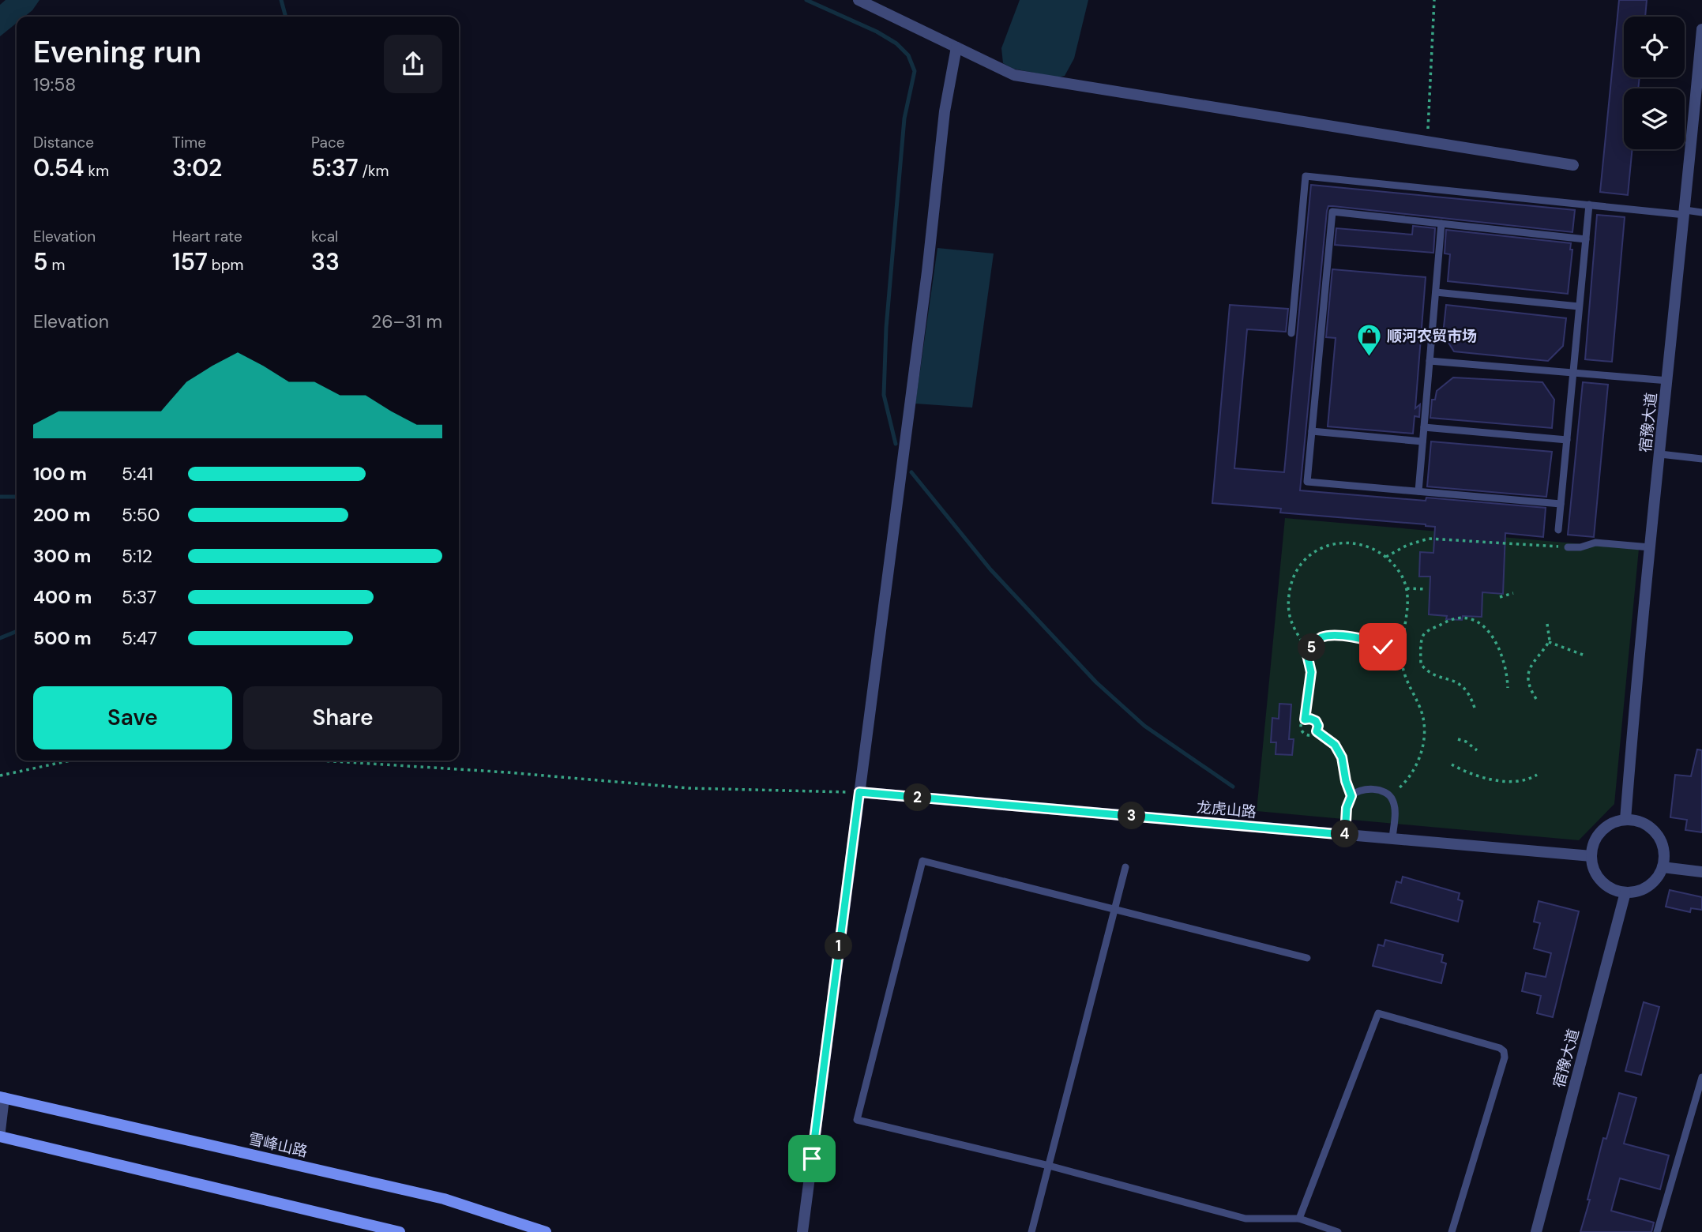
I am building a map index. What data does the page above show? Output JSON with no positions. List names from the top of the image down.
{
  "streets": {
    "main road": ["雪峰山路"],
    "street": ["宿豫大道", "龙虎山路"]
  },
  "crossings": [
    ["宿豫大道", "龙虎山路"]
  ],
  "places": {
    "shop": ["顺河农贸市场"]
  },
  "page": {
    "heading": ["Evening run", "19:58"],
    "stats": [
      ["Distance", "0.54 km"],
      ["Time", "3:02"],
      ["Pace", "5:37 /km"],
      ["Elevation", "5 m"],
      ["Heart rate", "157 bpm"],
      ["kcal", "33"]
    ],
    "chart": ["Elevation", "26–31 m"],
    "list": [
      {
        "name": "100 m",
        "note": "5:41"
      },
      {
        "name": "200 m",
        "note": "5:50"
      },
      {
        "name": "300 m",
        "note": "5:12"
      },
      {
        "name": "400 m",
        "note": "5:37"
      },
      {
        "name": "500 m",
        "note": "5:47"
      }
    ],
    "pins": [
      "5",
      "2",
      "3",
      "4",
      "1"
    ],
    "buttons": ["Save", "Share"]
  }
}
